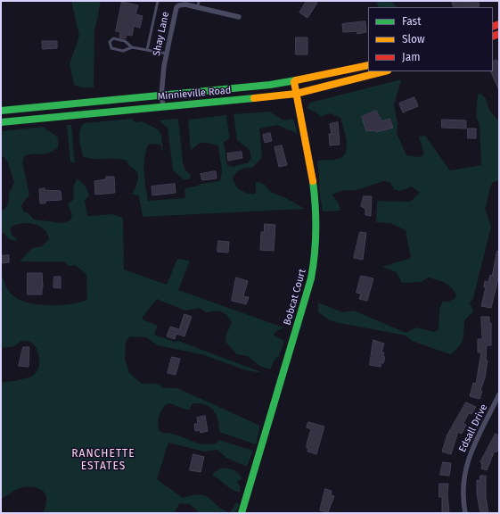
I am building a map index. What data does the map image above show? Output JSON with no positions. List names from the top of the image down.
{
  "streets": {
    "main road": ["Minnieville Road", "Bobcat Court"],
    "street": ["Shay Lane", "Edsall Drive"]
  },
  "crossings": [
    ["Shay Lane", "Minnieville Road"],
    ["Minnieville Road", "Bobcat Court"]
  ],
  "districts": ["RANCHETTE ESTATES"],
  "legend": ["Fast", "Slow", "Jam"]
}
